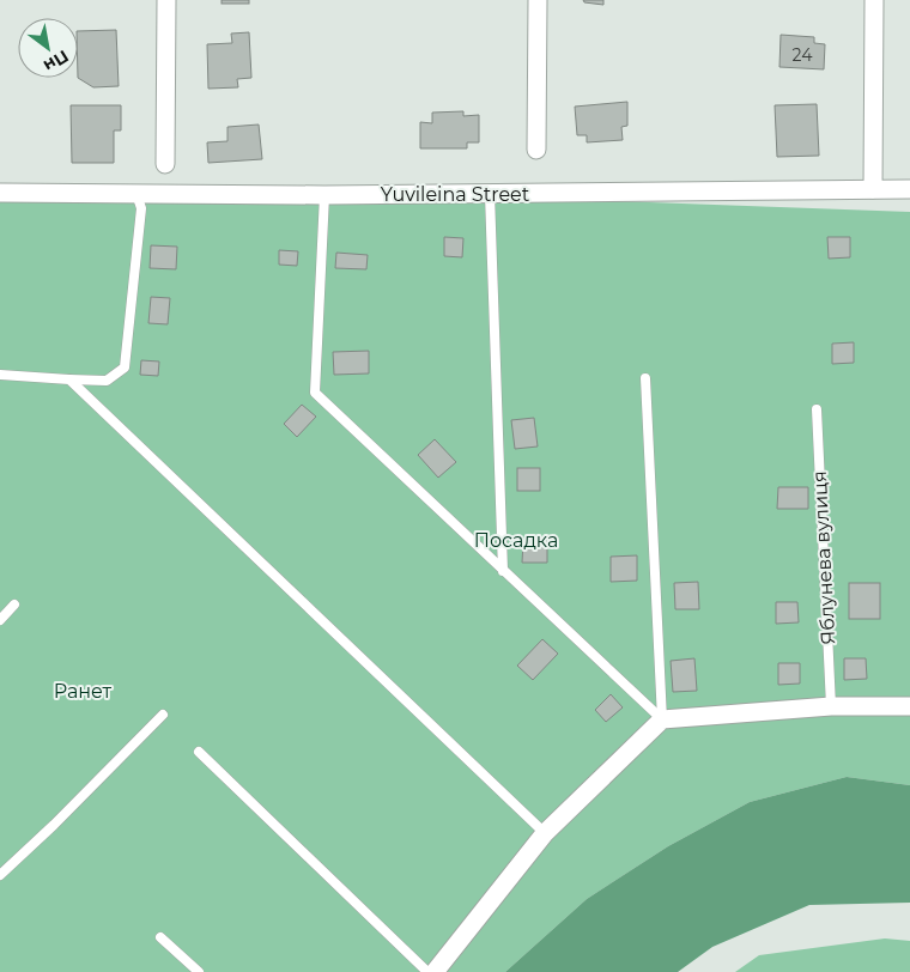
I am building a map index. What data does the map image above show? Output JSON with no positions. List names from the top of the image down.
{
  "streets": {
    "street": ["Yuvileina Street"],
    "lane": ["Яблунева вулиця"]
  },
  "parks": ["Посадка", "Ранет"],
  "house_numbers": ["24"],
  "north": "bottom right"
}
